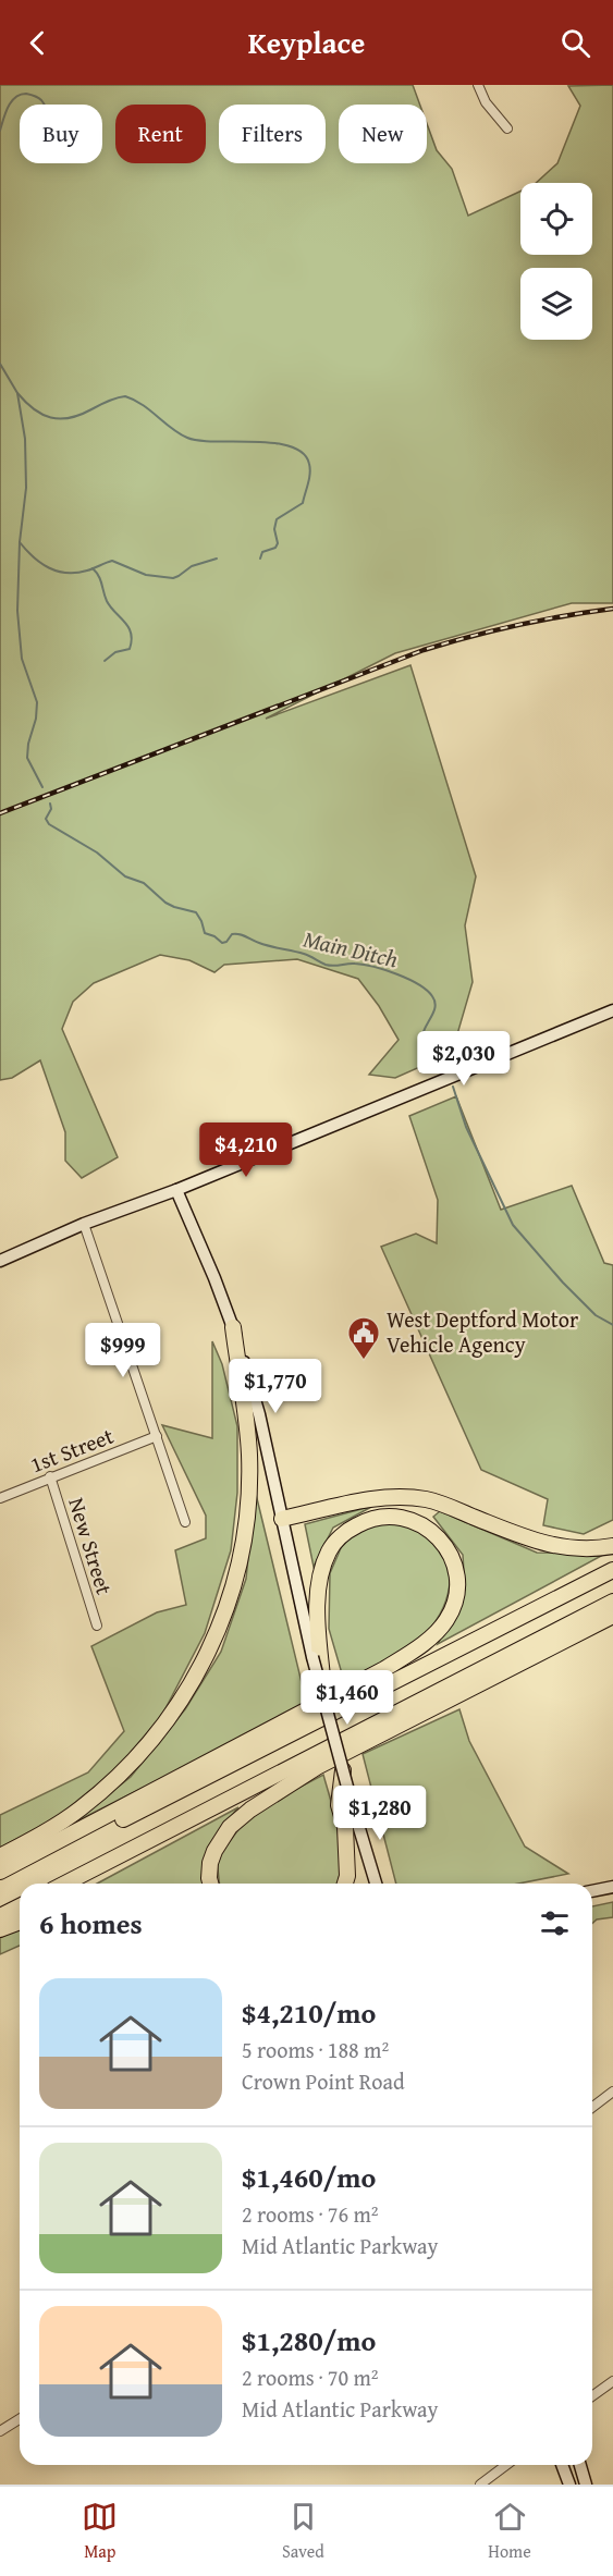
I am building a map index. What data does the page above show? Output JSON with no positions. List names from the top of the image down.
{
  "streets": {
    "street": ["1st Street", "New Street"]
  },
  "crossings": [
    ["1st Street", "New Street"]
  ],
  "water": ["Main Ditch"],
  "places": {
    "public building": ["West Deptford Motor Vehicle Agency"]
  },
  "page": {
    "header": "Keyplace",
    "chip": [
      "Buy",
      "Rent",
      "Filters",
      "New"
    ],
    "price": [
      "$2,030",
      "$4,210",
      "$999",
      "$1,770",
      "$1,460",
      "$1,280"
    ],
    "heading": "6 homes",
    "list": [
      {
        "name": "$4,210/mo",
        "note": "5 rooms · 188 m² · Crown Point Road"
      },
      {
        "name": "$1,460/mo",
        "note": "2 rooms · 76 m² · Mid Atlantic Parkway"
      },
      {
        "name": "$1,280/mo",
        "note": "2 rooms · 70 m² · Mid Atlantic Parkway"
      }
    ],
    "tabs": ["Map", "Saved", "Home"]
  }
}
